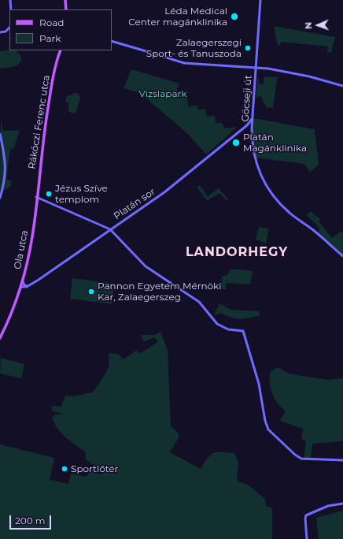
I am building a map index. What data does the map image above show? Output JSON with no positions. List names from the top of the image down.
{
  "streets": {
    "main road": ["Rákóczi Ferenc utca", "Ola utca"],
    "street": ["Göcseji út", "Platán sor"]
  },
  "crossings": [
    ["Göcseji út", "Platán sor"],
    ["Rákóczi Ferenc utca", "Ola utca"],
    ["Platán sor", "Ola utca"]
  ],
  "districts": ["LANDORHEGY"],
  "parks": ["Vizslapark"],
  "places": [
    "Léda Medical Center magánklinika",
    "Zalaegerszegi Sport- és Tanuszoda",
    "Platán Magánklinika",
    "Jézus Szíve templom",
    "Pannon Egyetem Mérnöki Kar, Zalaegerszeg",
    "Sportlőtér"
  ],
  "legend": ["Road", "Park"],
  "scale_bar": "200 m",
  "north": "left"
}
